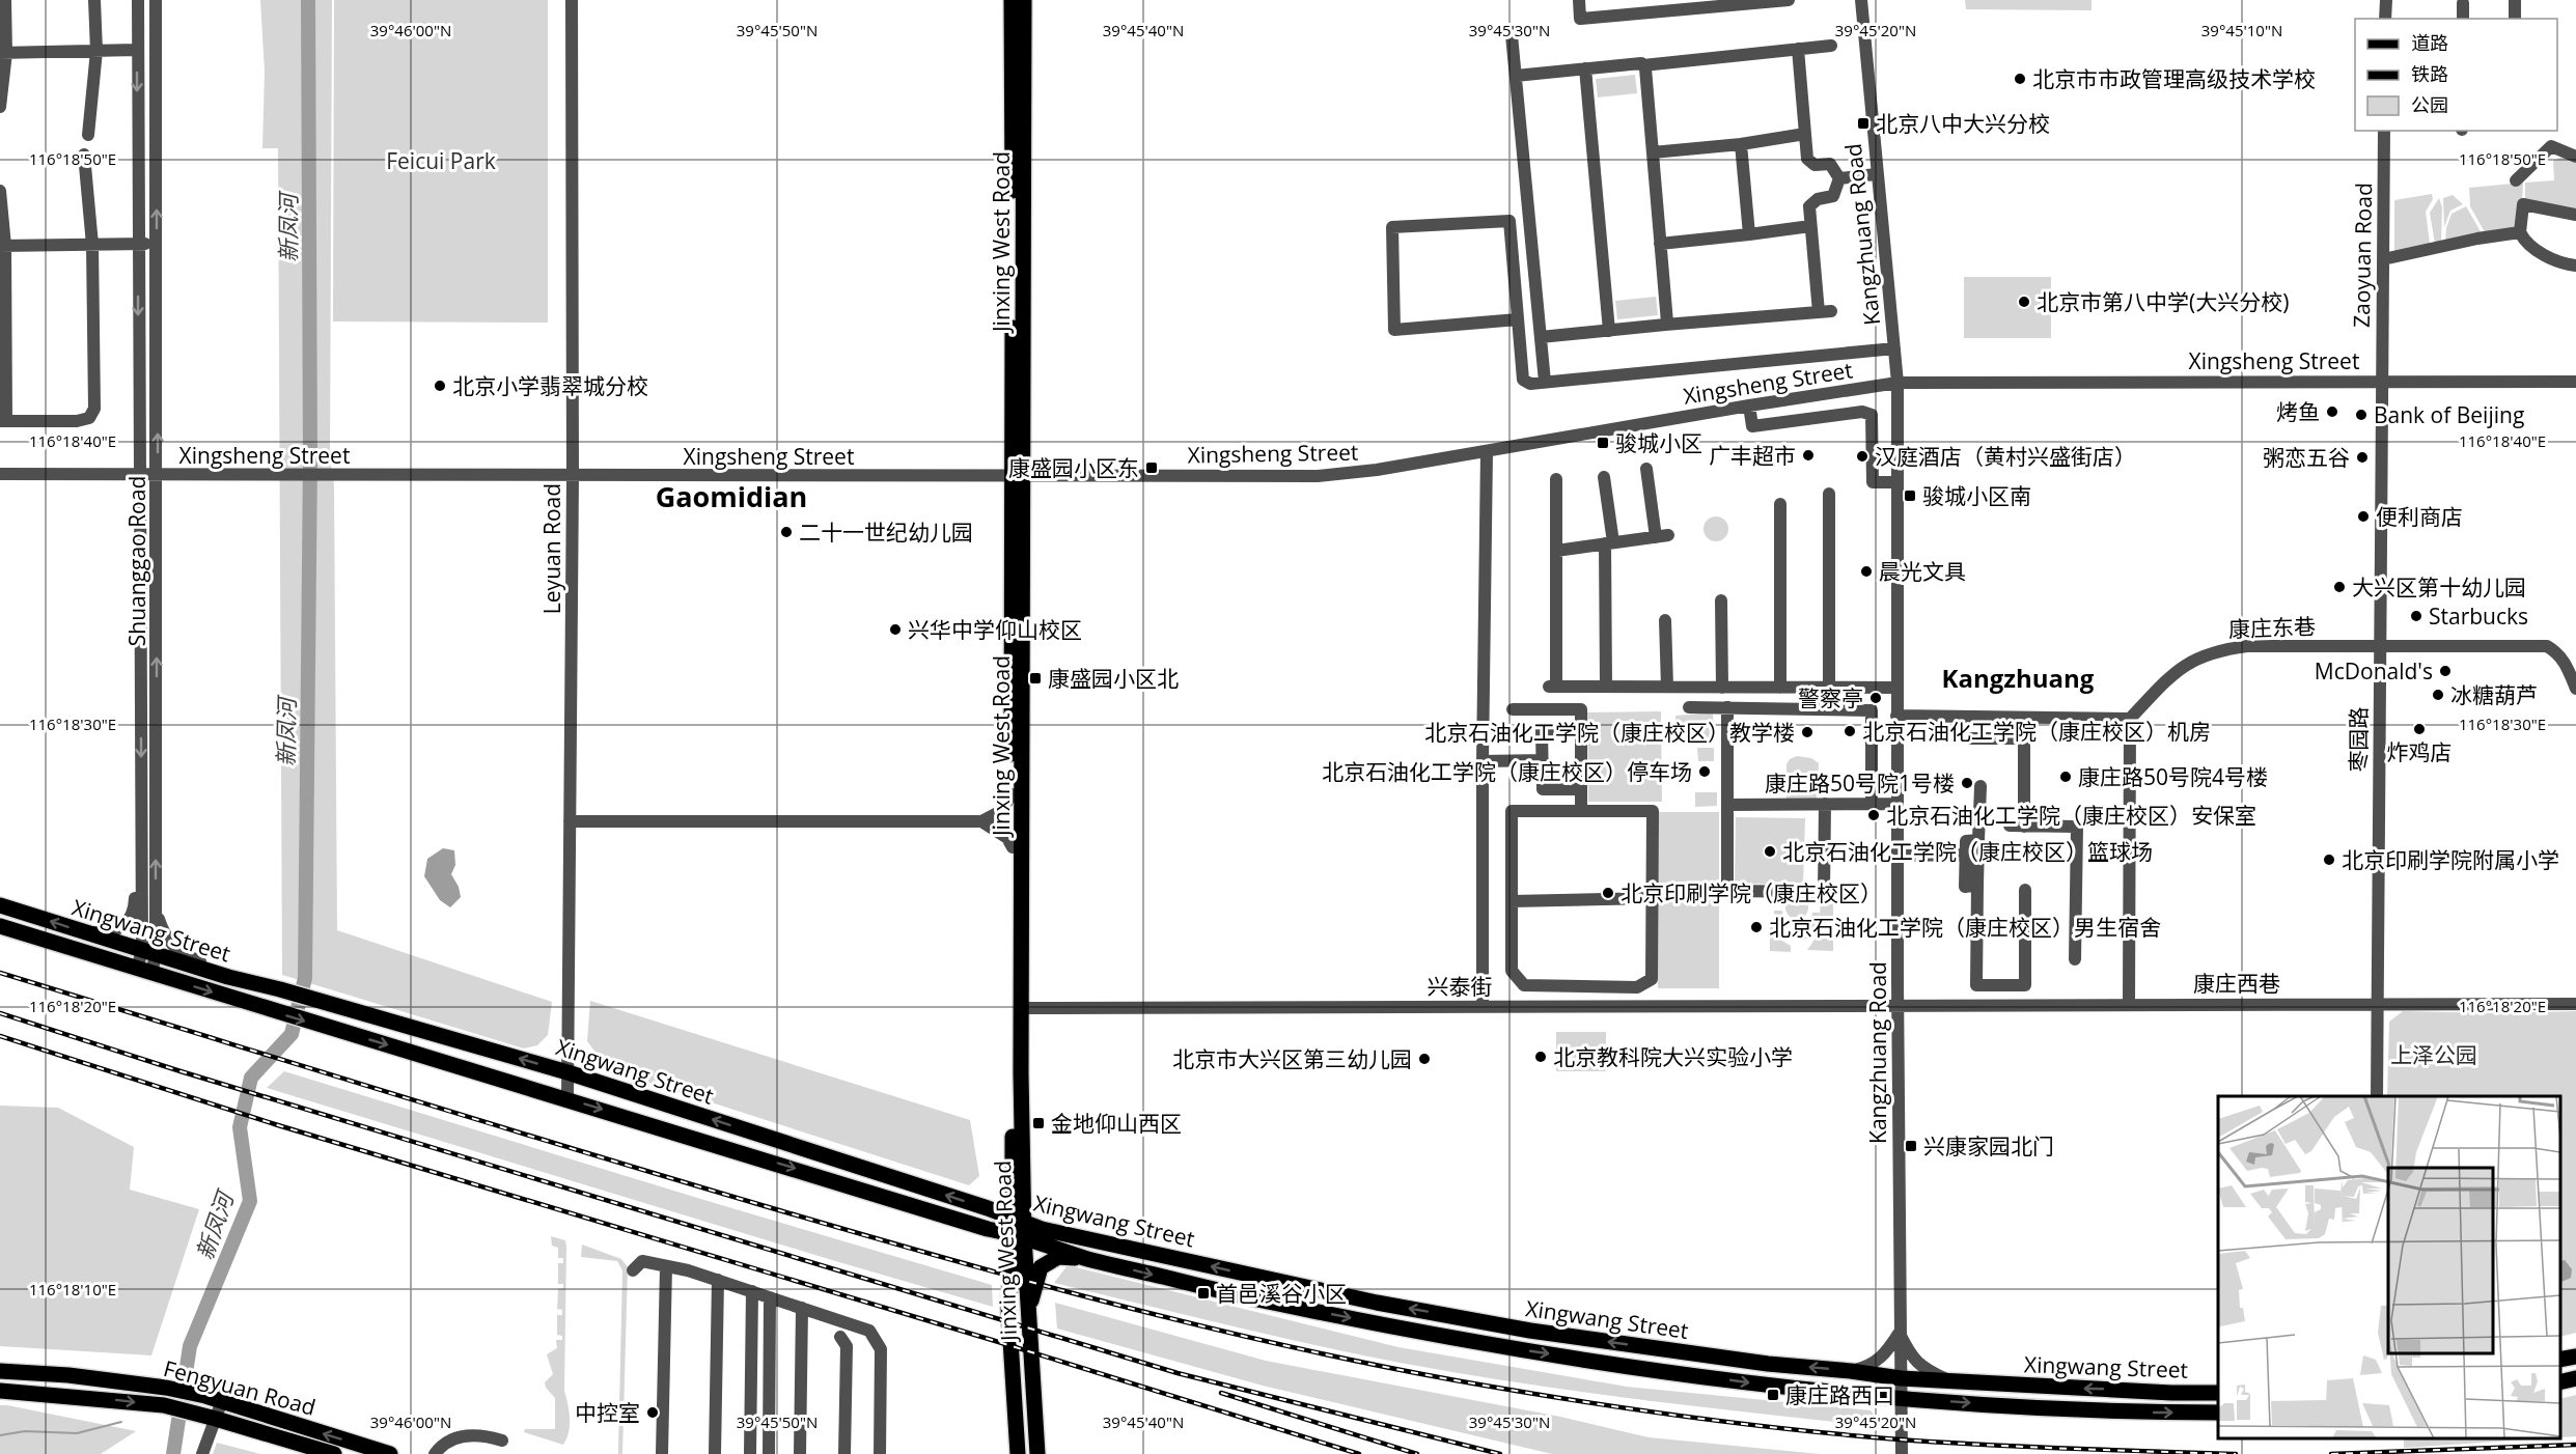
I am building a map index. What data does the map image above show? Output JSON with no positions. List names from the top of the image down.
{
  "streets": {
    "main road": ["Jinxing West Road", "Xingwang Street", "Fengyuan Road"],
    "street": [
      "Kangzhuang Road",
      "Zaoyuan Road",
      "Xingsheng Street",
      "Leyuan Road",
      "Shuanggao Road",
      "康庄东巷",
      "枣园路",
      "康庄西巷",
      "兴泰街"
    ]
  },
  "crossings": [
    ["Kangzhuang Road", "Xingsheng Street"],
    ["Kangzhuang Road", "Xingwang Street"],
    ["Kangzhuang Road", "康庄西巷"],
    ["Kangzhuang Road", "兴泰街"],
    ["Jinxing West Road", "Xingsheng Street"],
    ["Jinxing West Road", "Xingwang Street"],
    ["Jinxing West Road", "兴泰街"],
    ["Zaoyuan Road", "Xingsheng Street"],
    ["Zaoyuan Road", "枣园路"],
    ["Xingsheng Street", "Leyuan Road"],
    ["Xingsheng Street", "Shuanggao Road"],
    ["Xingsheng Street", "枣园路"],
    ["Leyuan Road", "Xingwang Street"],
    ["Shuanggao Road", "Xingwang Street"],
    ["康庄东巷", "枣园路"],
    ["枣园路", "康庄西巷"],
    ["康庄西巷", "兴泰街"]
  ],
  "districts": ["Gaomidian", "Kangzhuang"],
  "water": ["新凤河"],
  "parks": ["Feicui Park", "上泽公园"],
  "places": {
    "other": [
      "北京市市政管理高级技术学校",
      "北京市第八中学(大兴分校)",
      "北京小学翡翠城分校",
      "烤鱼",
      "Bank of Beijing",
      "广丰超市",
      "汉庭酒店（黄村兴盛街店）",
      "粥恋五谷",
      "便利商店",
      "二十一世纪幼儿园",
      "晨光文具",
      "大兴区第十幼儿园",
      "Starbucks",
      "兴华中学仰山校区",
      "McDonald's",
      "冰糖葫芦",
      "警察亭",
      "炸鸡店",
      "北京石油化工学院（康庄校区）机房",
      "北京石油化工学院（康庄校区）教学楼",
      "北京石油化工学院（康庄校区）停车场",
      "康庄路50号院4号楼",
      "康庄路50号院1号楼",
      "北京石油化工学院（康庄校区）安保室",
      "北京石油化工学院（康庄校区）篮球场",
      "北京印刷学院附属小学",
      "北京印刷学院（康庄校区）",
      "北京石油化工学院（康庄校区）男生宿舍",
      "北京教科院大兴实验小学",
      "北京市大兴区第三幼儿园",
      "中控室"
    ],
    "transit": [
      "北京八中大兴分校",
      "骏城小区",
      "康盛园小区东",
      "骏城小区南",
      "康盛园小区北",
      "金地仰山西区",
      "兴康家园北门",
      "首邑溪谷小区",
      "康庄路西口"
    ]
  },
  "legend": ["道路", "铁路", "公园"],
  "coordinates": [
    "39°46'00\"N",
    "39°45'50\"N",
    "39°45'40\"N",
    "39°45'30\"N",
    "39°45'20\"N",
    "39°45'10\"N",
    "116°18'50\"E",
    "116°18'40\"E",
    "116°18'30\"E",
    "116°18'20\"E",
    "116°18'10\"E"
  ]
}
